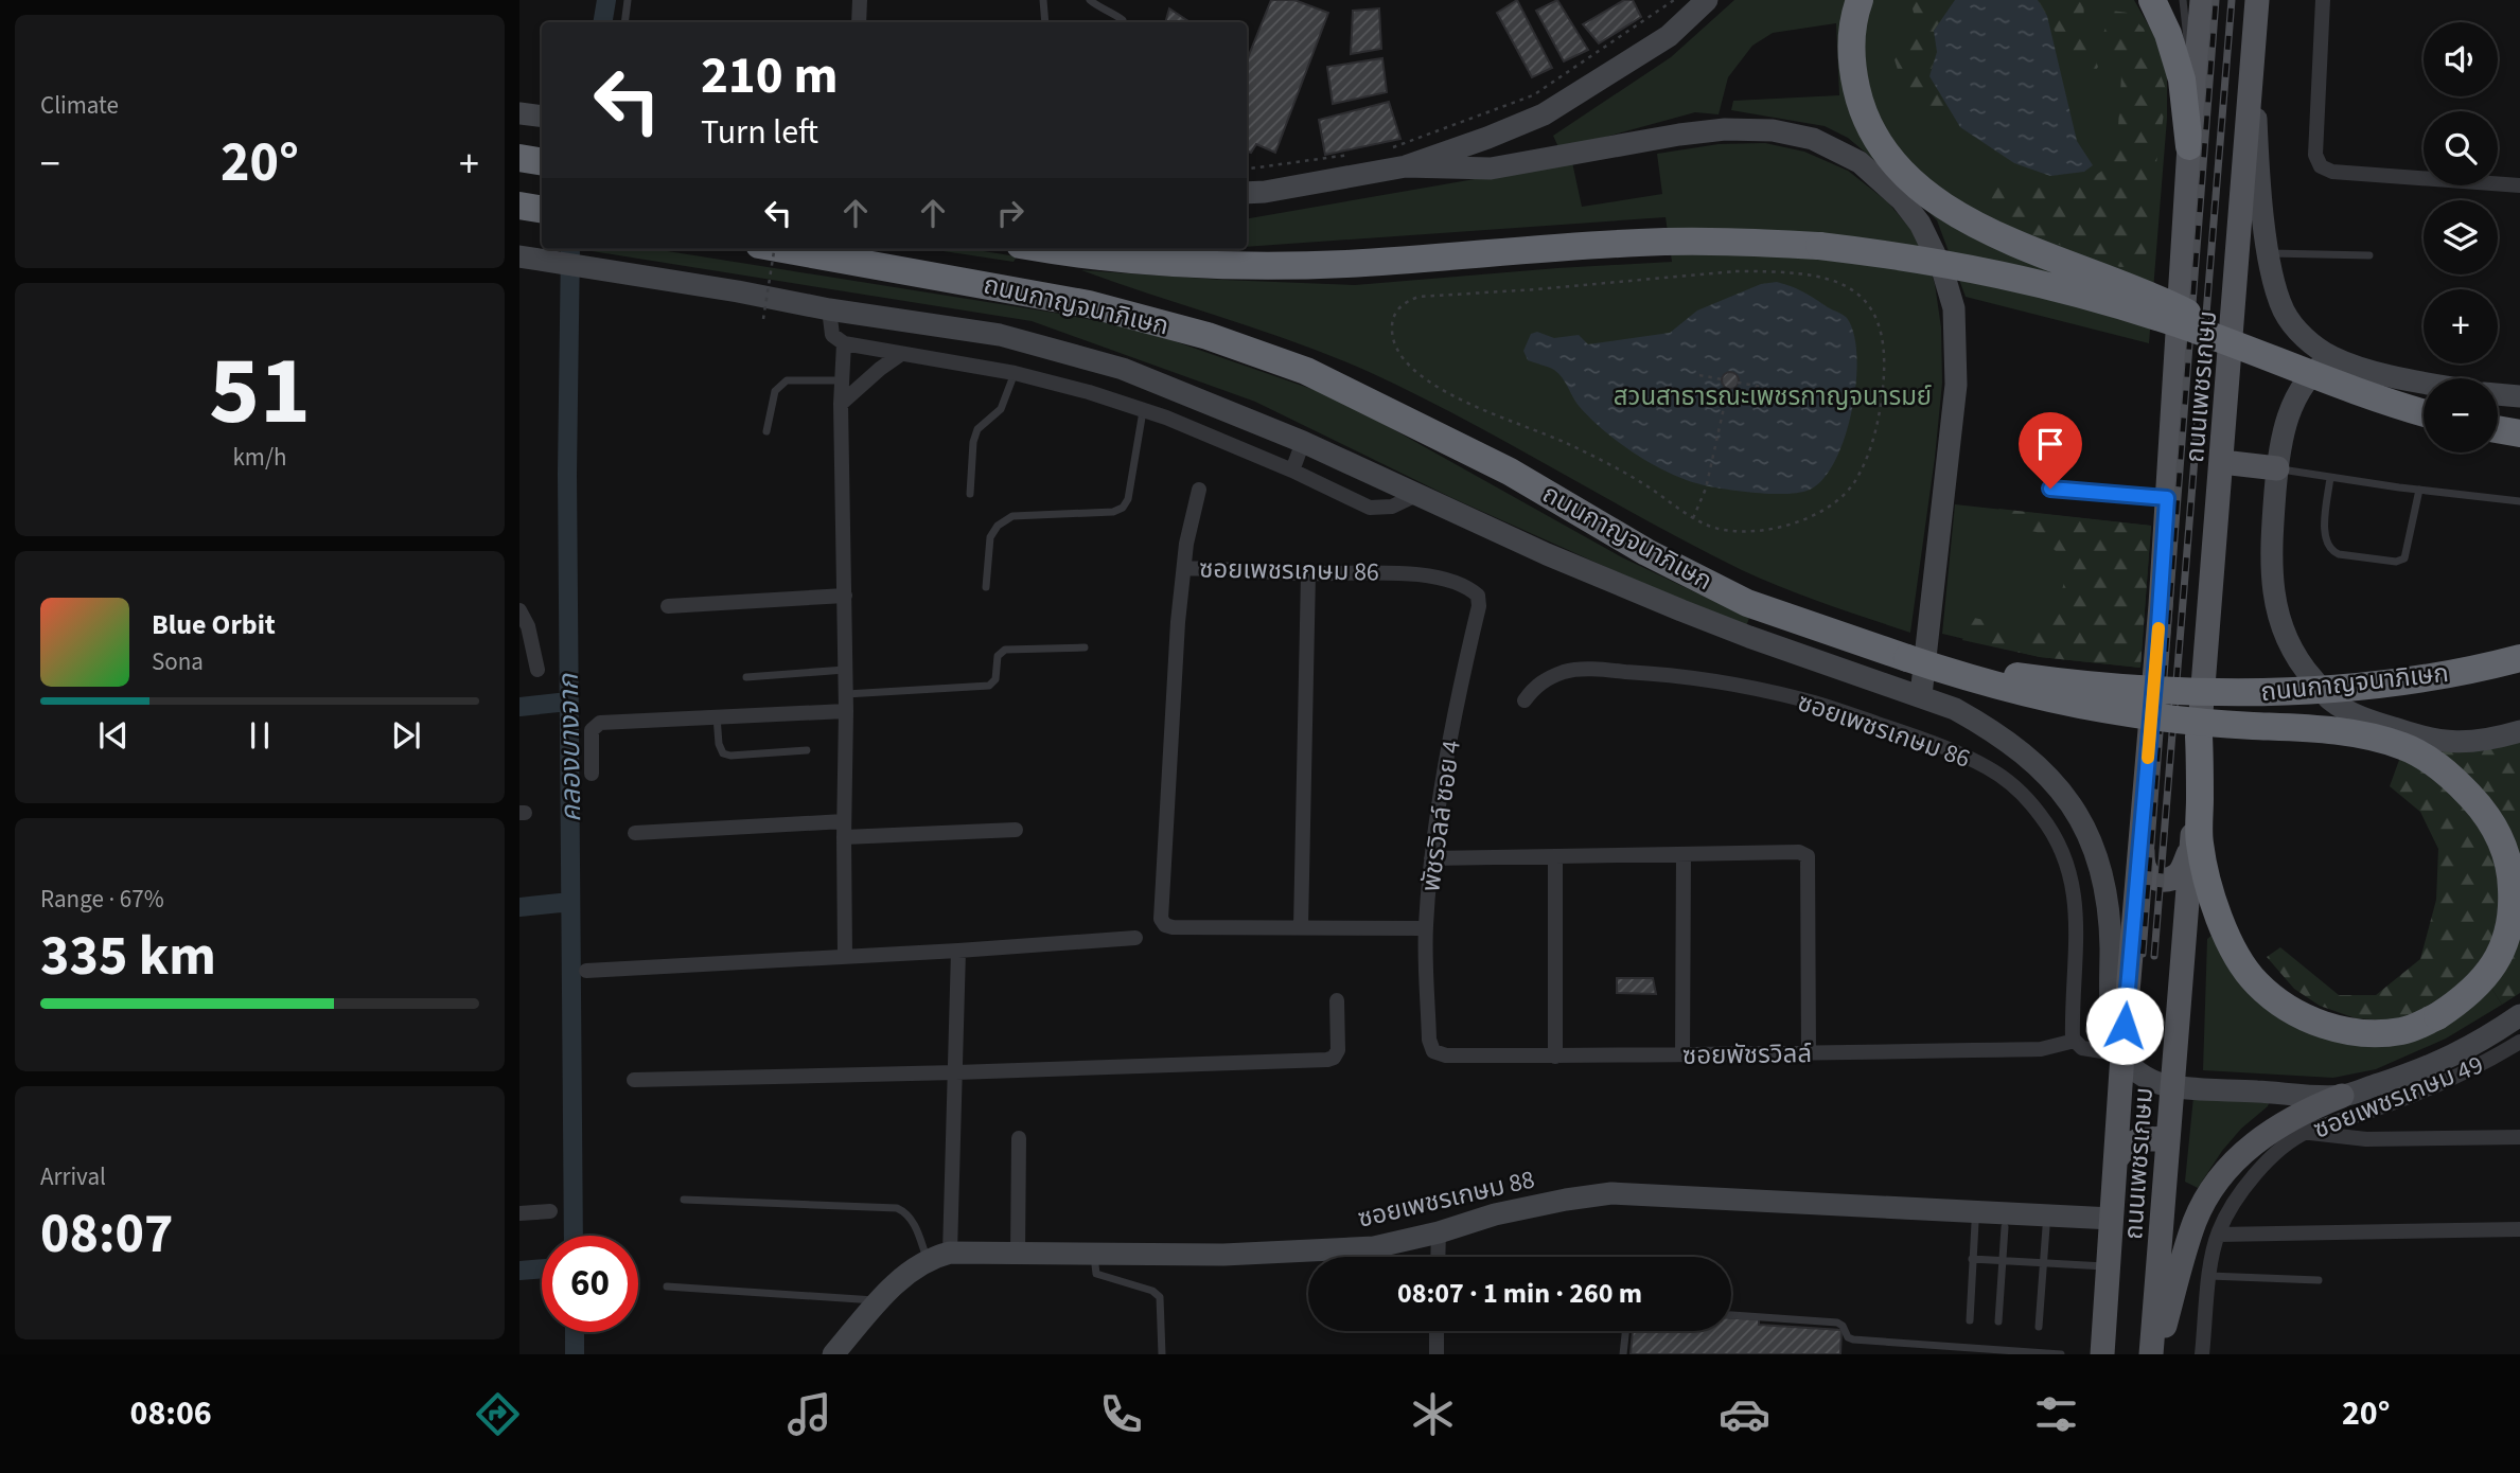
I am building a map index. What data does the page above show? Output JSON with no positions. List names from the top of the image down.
{
  "streets": {
    "highway": ["ถนนกาญจนาภิเษก"],
    "main road": ["ถนนเพชรเกษม", "ซอยเพชรเกษม 88"],
    "street": [
      "ซอยเพชรเกษม 86",
      "พัชรวิลล์ ซอย 4",
      "ซอยพัชรวิลล์",
      "ซอยเพชรเกษม 49"
    ]
  },
  "crossings": [
    ["ถนนเพชรเกษม", "ซอยเพชรเกษม 88"],
    ["ซอยเพชรเกษม 86", "พัชรวิลล์ ซอย 4"],
    ["ซอยเพชรเกษม 86", "ซอยพัชรวิลล์"],
    ["พัชรวิลล์ ซอย 4", "ซอยพัชรวิลล์"]
  ],
  "water": ["คลองบางจาก"],
  "parks": ["สวนสาธารณะเพชรกาญจนารมย์"],
  "page": {
    "tile": [
      "Climate",
      ["51", "km/h"],
      ["Range · 67%", "335 km"],
      ["Arrival", "08:07"]
    ],
    "map_buttons": ["+", "−"],
    "turn": ["210 m", "Turn left"],
    "heat": ["−", "20°", "+"],
    "song": ["Blue Orbit", "Sona"],
    "limit": "60",
    "trip": "08:07 · 1 min · 260 m",
    "tabs": ["08:06", "20°"]
  }
}
